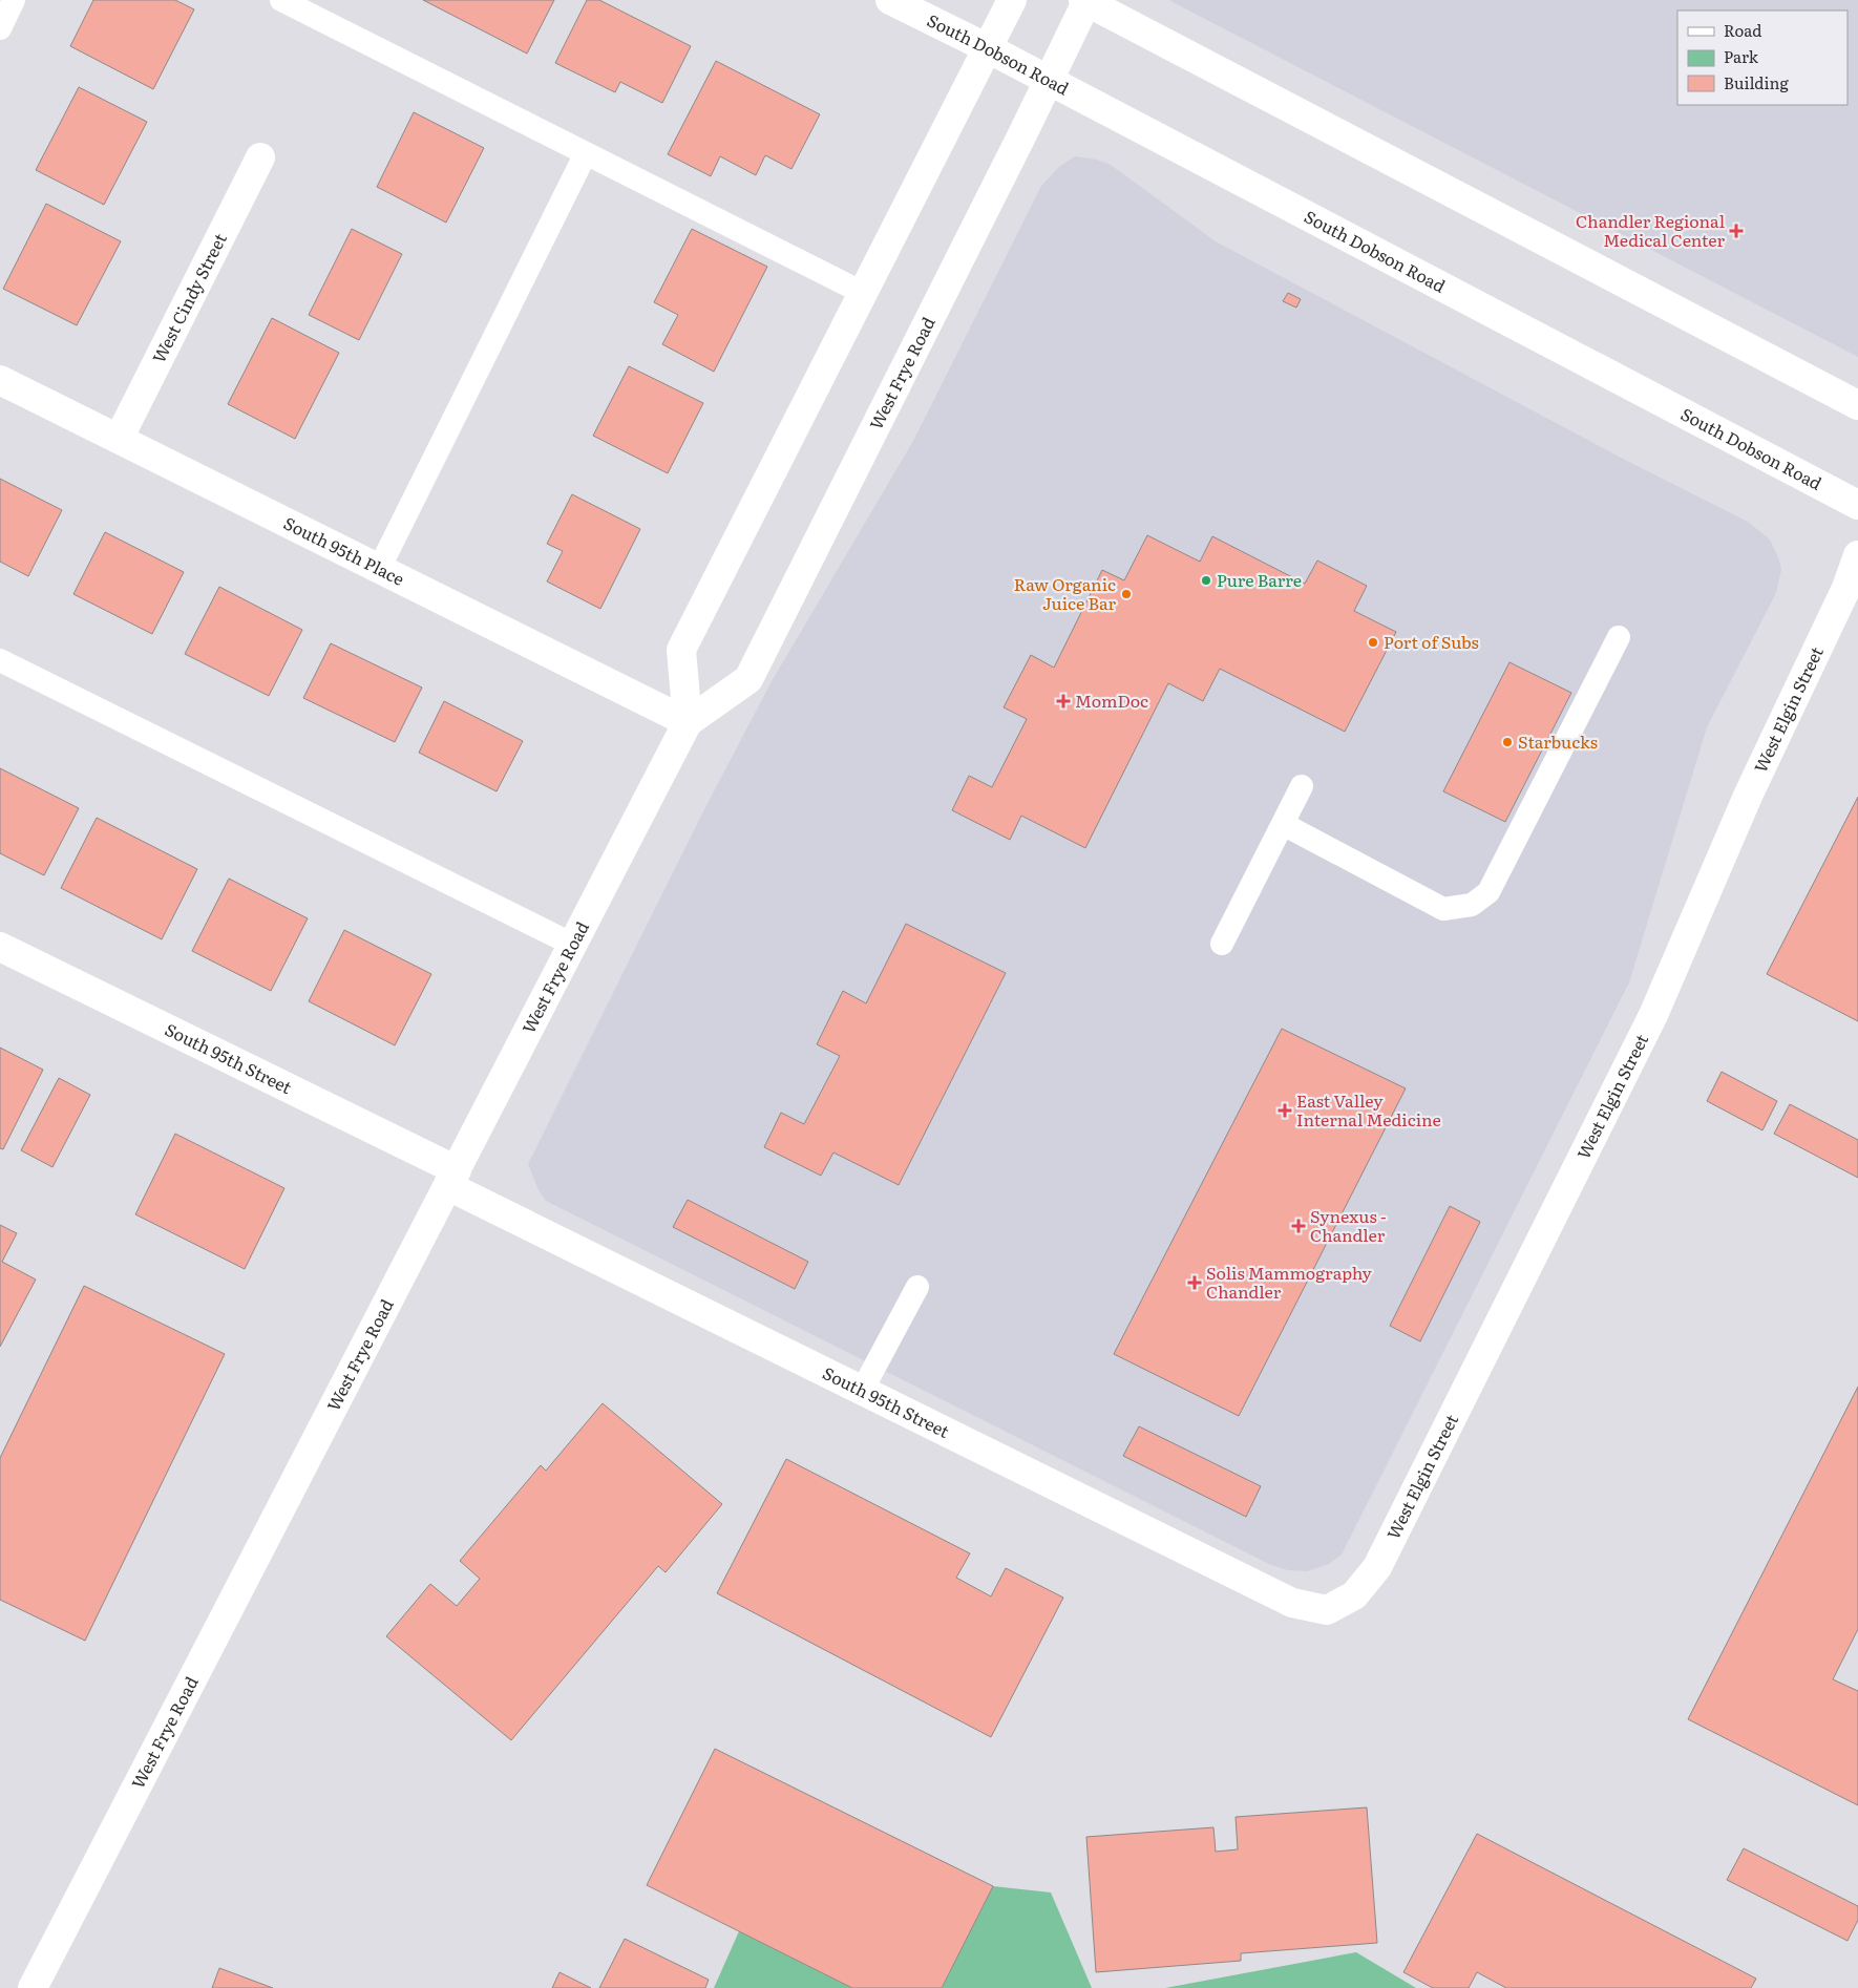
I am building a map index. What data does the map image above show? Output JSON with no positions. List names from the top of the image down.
{
  "streets": {
    "street": [
      "South Dobson Road",
      "West Cindy Street",
      "West Frye Road",
      "South 95th Place",
      "West Elgin Street",
      "South 95th Street"
    ]
  },
  "crossings": [
    ["South Dobson Road", "West Frye Road"],
    ["West Cindy Street", "South 95th Place"],
    ["West Frye Road", "South 95th Place"],
    ["West Frye Road", "South 95th Street"],
    ["West Elgin Street", "South 95th Street"]
  ],
  "places": {
    "health": [
      "Chandler Regional Medical Center",
      "MomDoc",
      "East Valley Internal Medicine",
      "Synexus - Chandler",
      "Solis Mammography Chandler"
    ],
    "other": [
      "Pure Barre",
      "Raw Organic Juice Bar",
      "Port of Subs",
      "Starbucks"
    ]
  },
  "legend": ["Road", "Park", "Building"]
}
